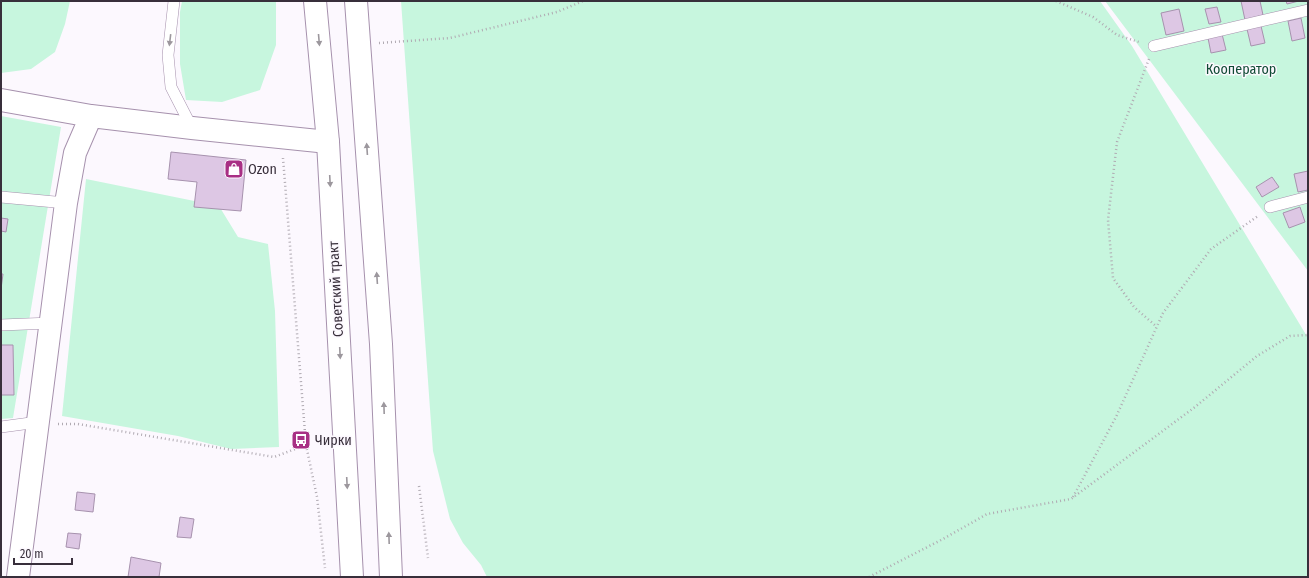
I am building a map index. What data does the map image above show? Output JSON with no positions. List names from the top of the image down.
{
  "streets": {
    "main road": ["Советский тракт"]
  },
  "parks": ["Кооператор"],
  "places": {
    "shop": ["Ozon"],
    "bus stop": ["Чирки"]
  },
  "scale_bar": "20 m"
}
